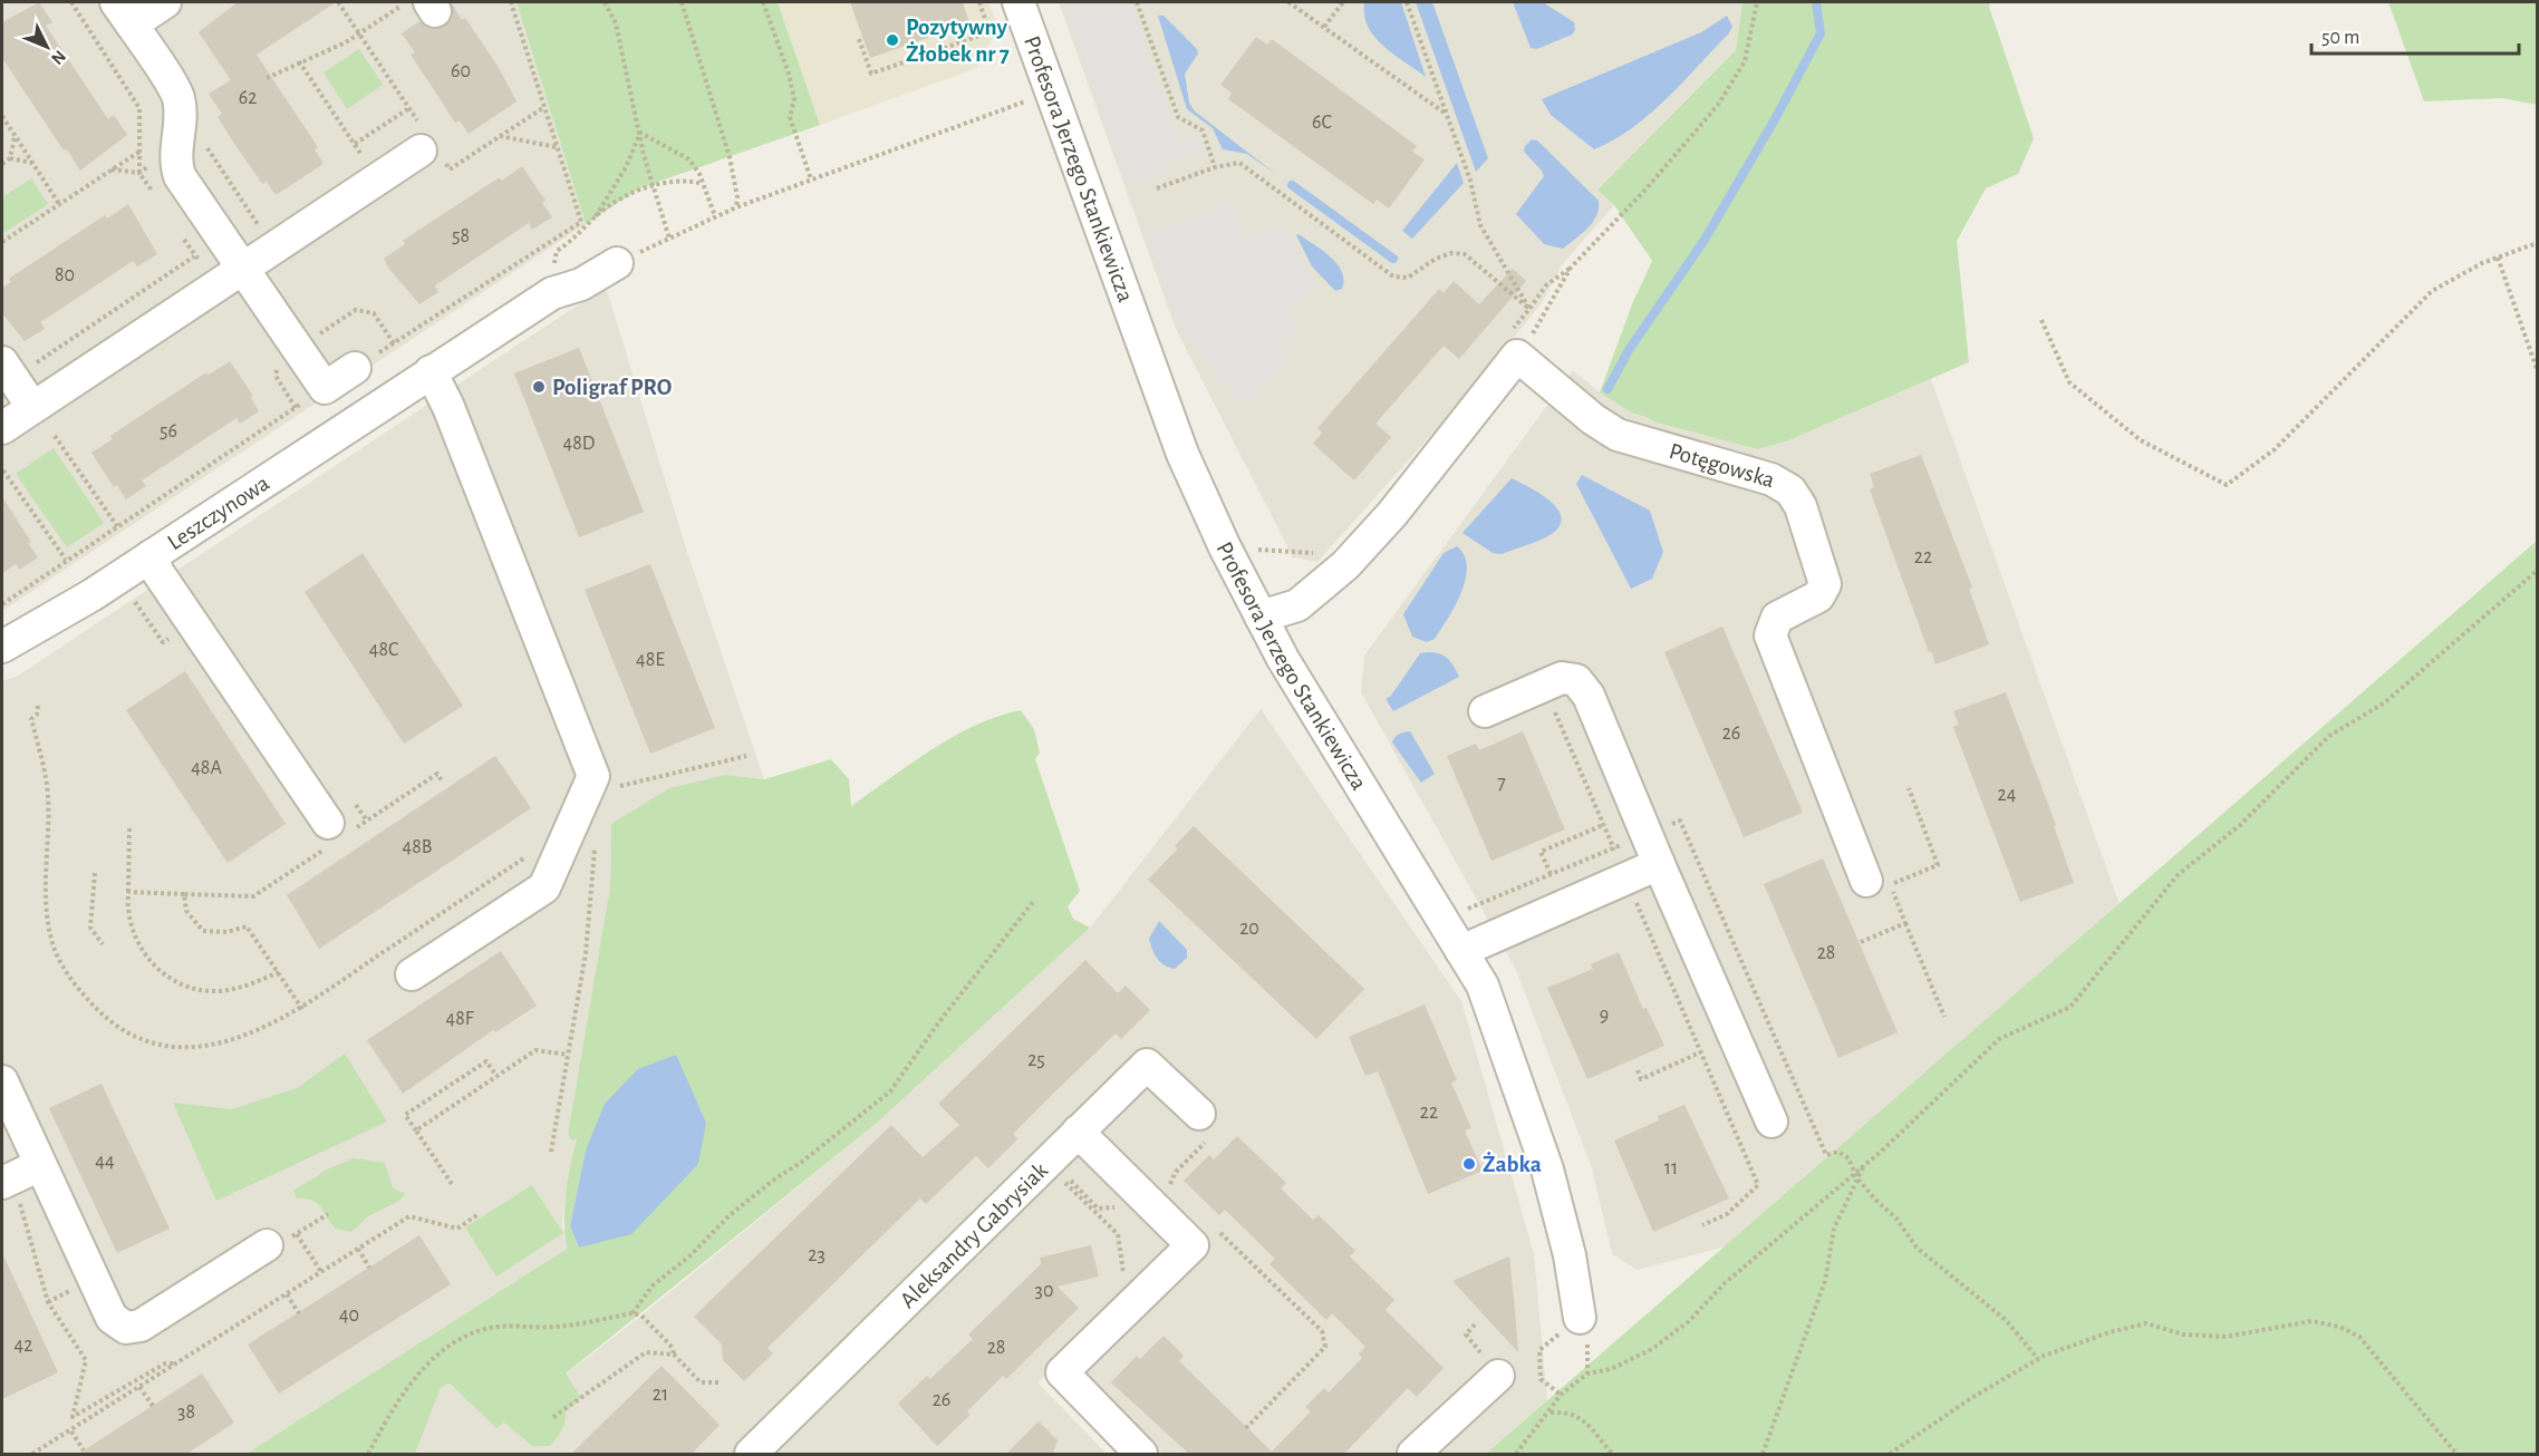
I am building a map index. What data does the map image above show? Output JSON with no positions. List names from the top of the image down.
{
  "streets": {
    "street": [
      "Profesora Jerzego Stankiewicza",
      "Potęgowska",
      "Leszczynowa",
      "Aleksandry Gabrysiak"
    ]
  },
  "places": ["Pozytywny Żłobek nr 7", "Poligraf PRO", "Żabka"],
  "house_numbers": [
    "60",
    "62",
    "6C",
    "58",
    "80",
    "56",
    "48D",
    "22",
    "48C",
    "48E",
    "26",
    "48A",
    "7",
    "24",
    "48B",
    "20",
    "28",
    "9",
    "48F",
    "25",
    "22",
    "44",
    "11",
    "23",
    "30",
    "40",
    "42",
    "28",
    "21",
    "26",
    "38"
  ],
  "scale_bar": "50 m",
  "north": "bottom right"
}
